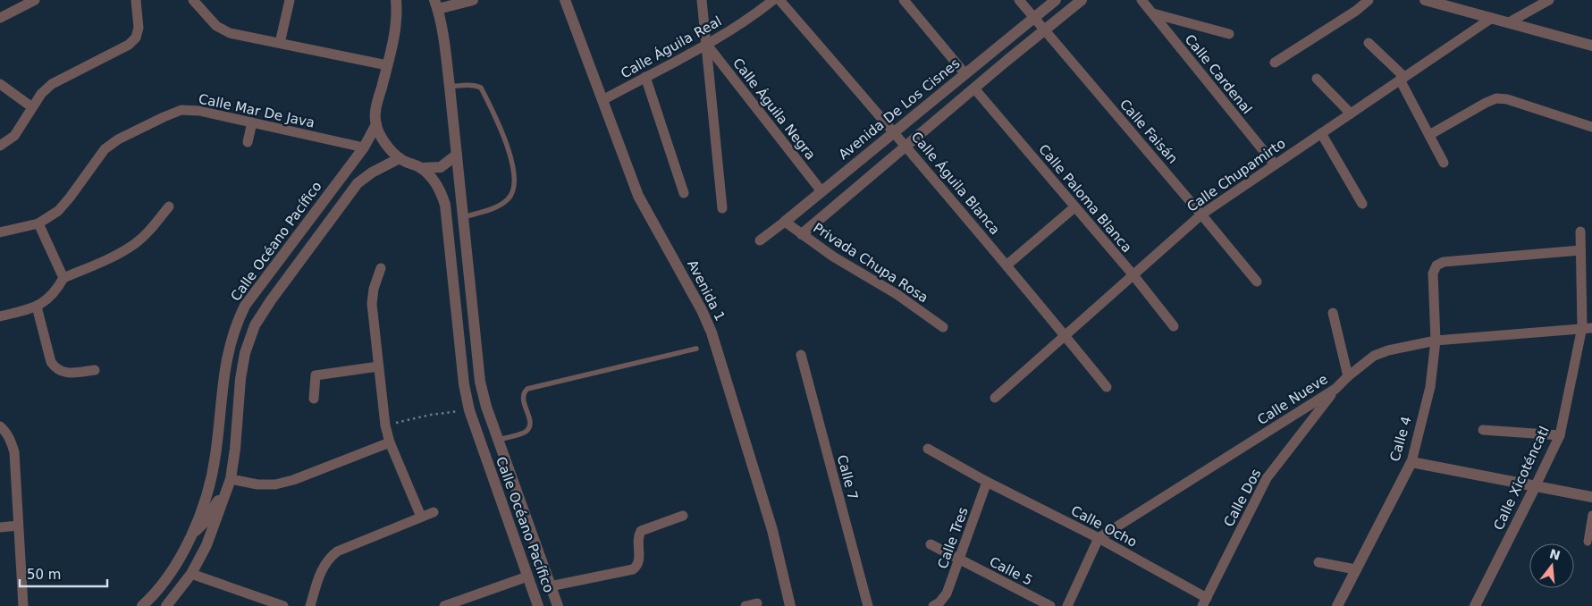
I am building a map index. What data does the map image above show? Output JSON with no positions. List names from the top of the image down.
{
  "streets": {
    "street": [
      "Calle Águila Real",
      "Calle Cardenal",
      "Calle Águila Negra",
      "Avenida De Los Cisnes",
      "Calle Mar De Java",
      "Calle Faisán",
      "Calle Chupamirto",
      "Calle Águila Blanca",
      "Calle Paloma Blanca",
      "Calle Océano Pacífico",
      "Privada Chupa Rosa",
      "Avenida 1",
      "Calle Nueve",
      "Calle 4",
      "Calle 7",
      "Calle Xicoténcatl",
      "Calle Dos",
      "Calle Ocho",
      "Calle Tres",
      "Calle 5"
    ]
  },
  "crossings": [
    ["Calle Águila Real", "Calle Águila Negra"],
    ["Calle Águila Real", "Avenida 1"],
    ["Calle Cardenal", "Calle Chupamirto"],
    ["Calle Águila Negra", "Avenida De Los Cisnes"],
    ["Avenida De Los Cisnes", "Calle Faisán"],
    ["Avenida De Los Cisnes", "Calle Águila Blanca"],
    ["Avenida De Los Cisnes", "Privada Chupa Rosa"],
    ["Calle Mar De Java", "Calle Océano Pacífico"],
    ["Calle Faisán", "Calle Chupamirto"],
    ["Calle Chupamirto", "Calle Águila Blanca"],
    ["Calle Chupamirto", "Calle Paloma Blanca"],
    ["Calle Nueve", "Calle 4"],
    ["Calle Nueve", "Calle Xicoténcatl"],
    ["Calle Nueve", "Calle Dos"],
    ["Calle Nueve", "Calle Ocho"],
    ["Calle 4", "Calle Xicoténcatl"],
    ["Calle Dos", "Calle Ocho"],
    ["Calle Ocho", "Calle Tres"],
    ["Calle Tres", "Calle 5"]
  ],
  "scale_bar": "50 m",
  "north": "top"
}
